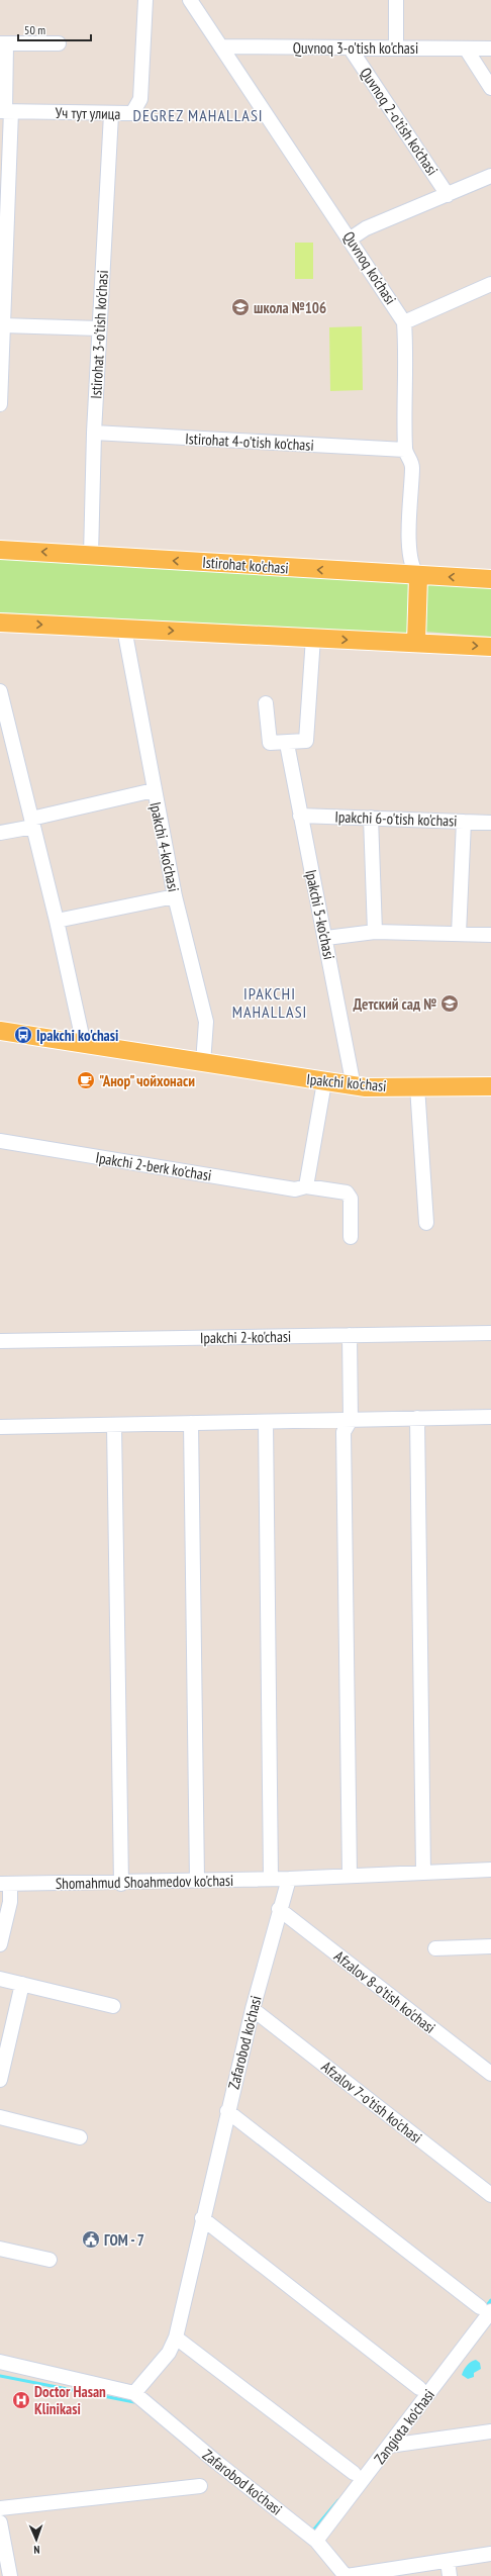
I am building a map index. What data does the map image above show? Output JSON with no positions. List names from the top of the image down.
{
  "streets": {
    "main road": ["Istirohat ko'chasi", "Ipakchi ko'chasi"],
    "street": [
      "Quvnoq 3-o'tish ko'chasi",
      "Уч тут улица",
      "Quvnoq 2-o'tish ko'chasi",
      "Quvnoq ko'chasi",
      "Istirohat 3-o'tish ko'chasi",
      "Istirohat 4-o'tish ko'chasi",
      "Ipakchi 6-o'tish ko'chasi",
      "Ipakchi 4-ko'chasi",
      "Ipakchi 5-ko'chasi",
      "Ipakchi 2-berk ko'chasi",
      "Ipakchi 2-ko'chasi",
      "Shomahmud Shoahmedov ko'chasi",
      "Afzalov 8-o'tish ko'chasi",
      "Zafarobod ko'chasi",
      "Afzalov 7-o'tish ko'chasi",
      "Zangiota ko'chasi"
    ]
  },
  "crossings": [
    ["Quvnoq 3-o'tish ko'chasi", "Quvnoq 2-o'tish ko'chasi"],
    ["Quvnoq 3-o'tish ko'chasi", "Quvnoq ko'chasi"],
    ["Уч тут улица", "Istirohat 3-o'tish ko'chasi"],
    ["Quvnoq ko'chasi", "Istirohat 4-o'tish ko'chasi"],
    ["Quvnoq ko'chasi", "Istirohat ko'chasi"],
    ["Istirohat 3-o'tish ko'chasi", "Istirohat 4-o'tish ko'chasi"],
    ["Istirohat 3-o'tish ko'chasi", "Istirohat ko'chasi"],
    ["Ipakchi 6-o'tish ko'chasi", "Ipakchi 5-ko'chasi"],
    ["Ipakchi 4-ko'chasi", "Ipakchi ko'chasi"],
    ["Ipakchi 5-ko'chasi", "Ipakchi ko'chasi"],
    ["Shomahmud Shoahmedov ko'chasi", "Zafarobod ko'chasi"],
    ["Afzalov 8-o'tish ko'chasi", "Zafarobod ko'chasi"],
    ["Zafarobod ko'chasi", "Afzalov 7-o'tish ko'chasi"],
    ["Zafarobod ko'chasi", "Zangiota ko'chasi"]
  ],
  "districts": ["DEGREZ MAHALLASI", "IPAKCHI MAHALLASI"],
  "places": {
    "school or university": ["школа №106", "Детский сад №"],
    "bus stop": ["Ipakchi ko'chasi"],
    "cafe": ["\"Анор\" чойхонаси"],
    "public building": ["ГОМ - 7"],
    "hospital": ["Doctor Hasan Klinikasi"]
  },
  "scale_bar": "50 m",
  "north": "bottom"
}
